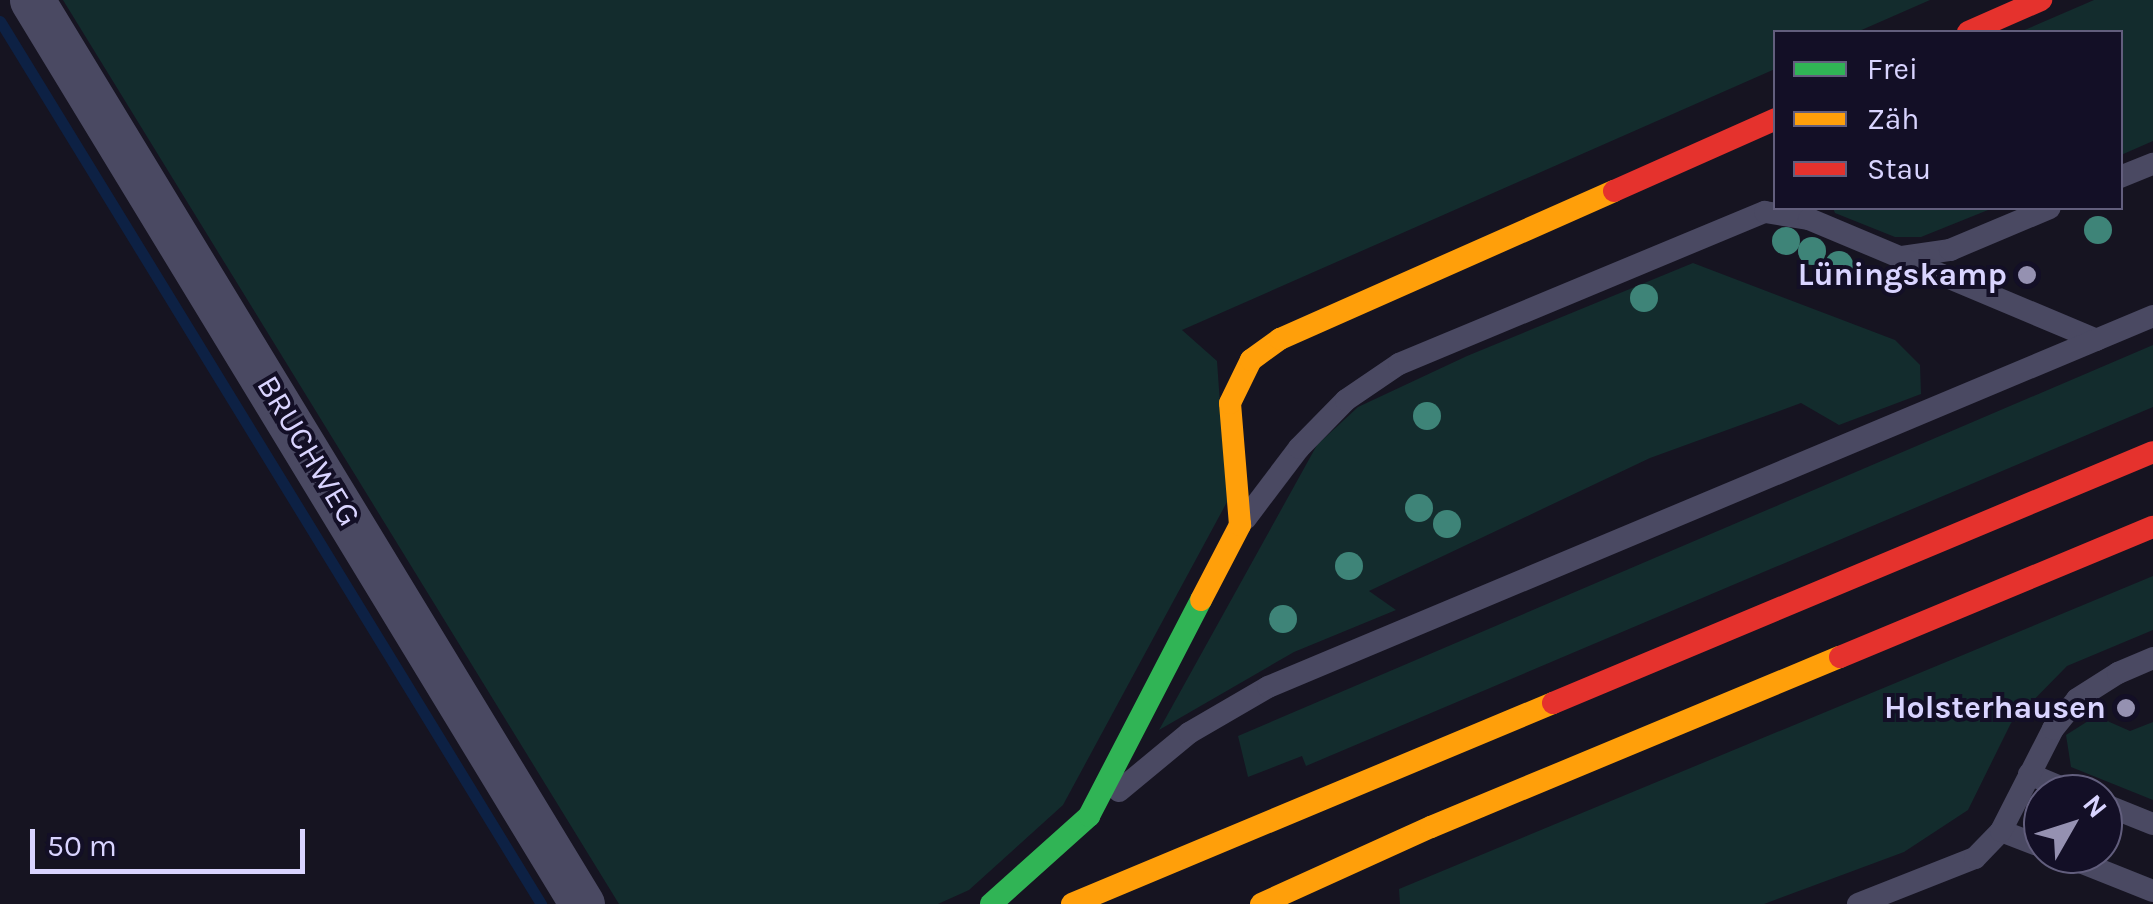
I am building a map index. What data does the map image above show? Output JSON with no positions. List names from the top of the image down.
{
  "streets": {
    "street": ["BRUCHWEG"]
  },
  "places": ["Lüningskamp", "Holsterhausen"],
  "legend": ["Frei", "Zäh", "Stau"],
  "scale_bar": "50 m",
  "north": "top right"
}
